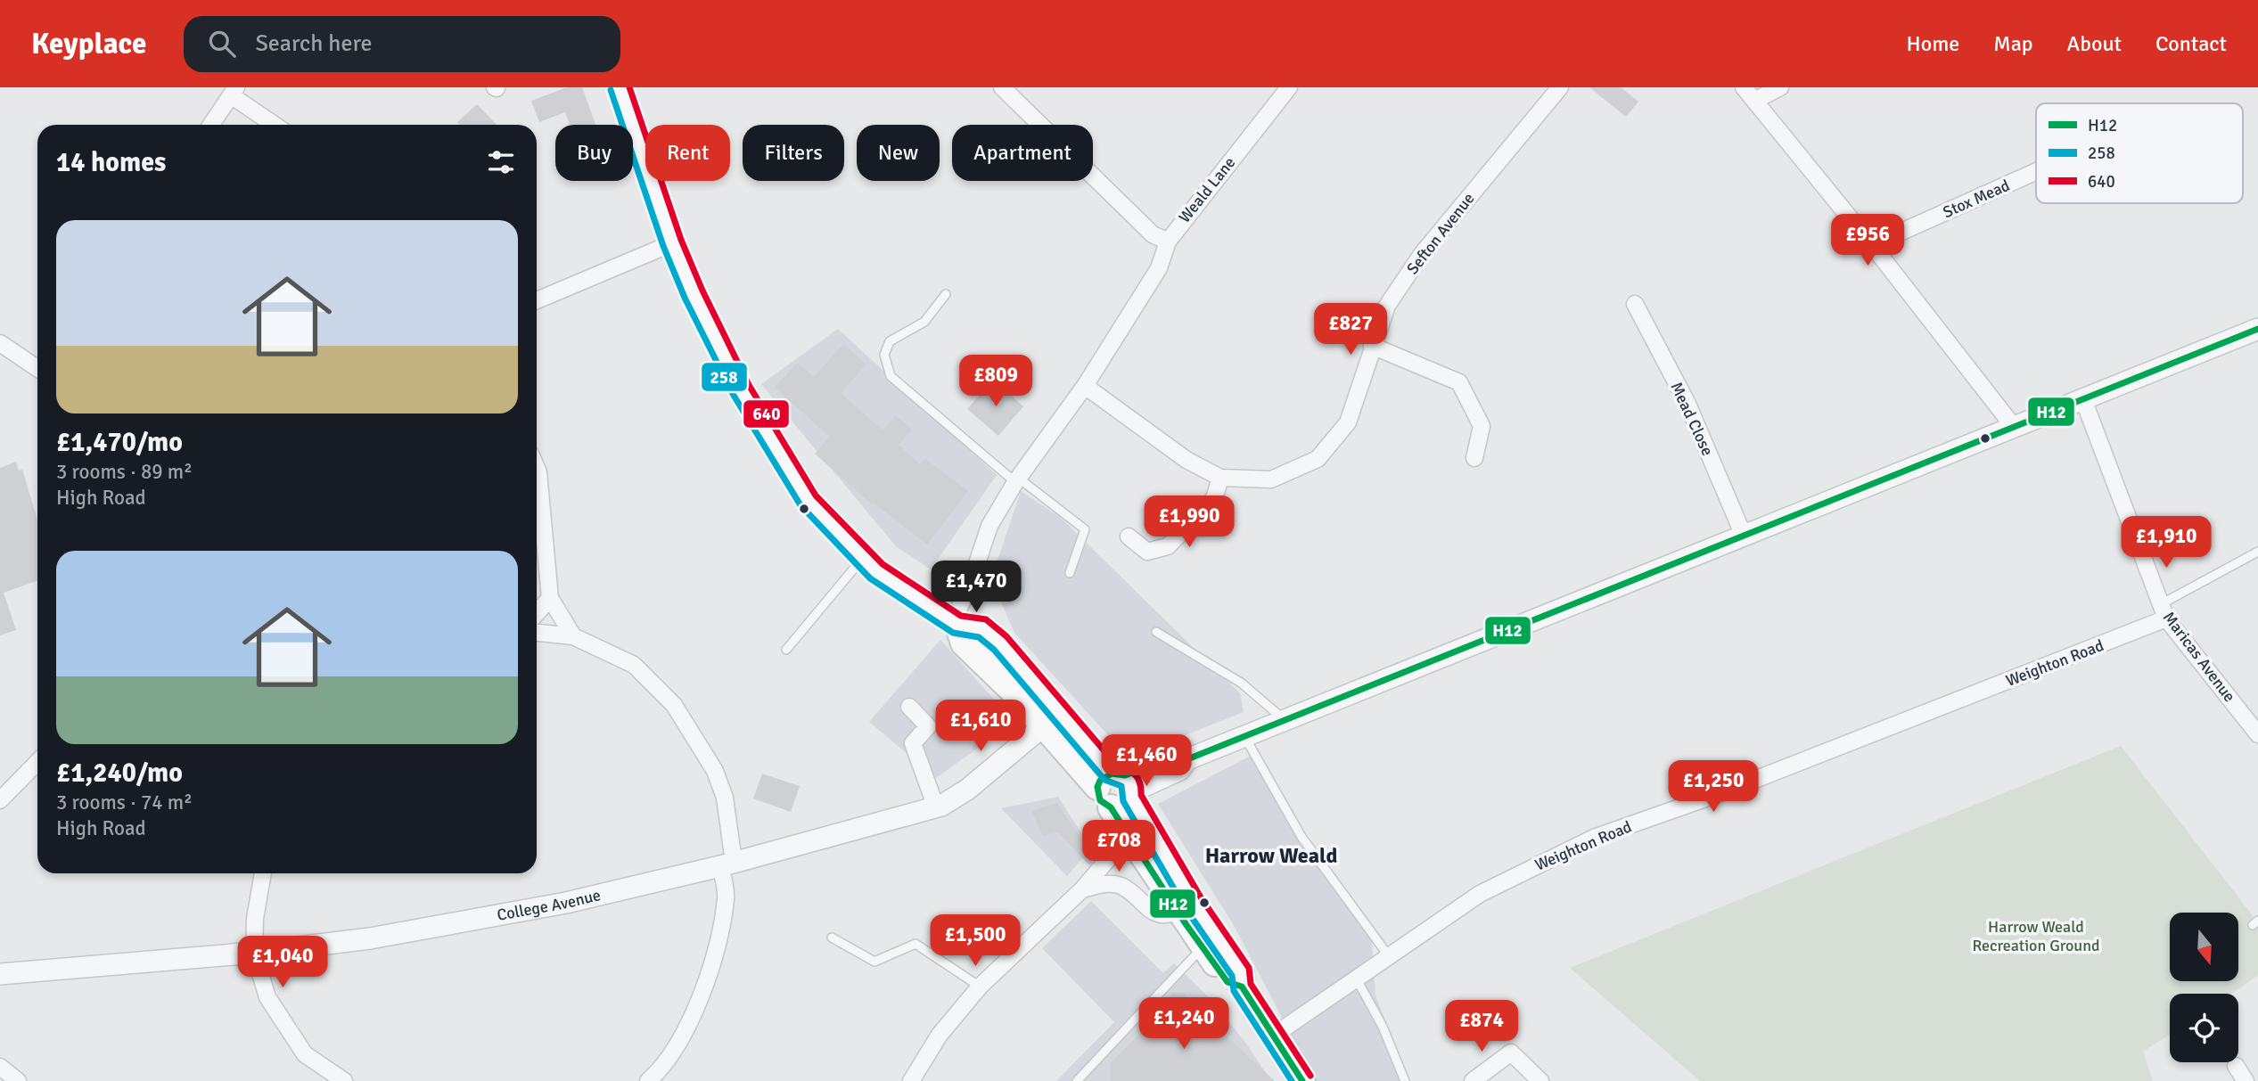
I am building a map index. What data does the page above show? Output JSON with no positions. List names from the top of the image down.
{
  "streets": {
    "street": [
      "Weald Lane",
      "Stox Mead",
      "Sefton Avenue",
      "Mead Close",
      "Maricas Avenue",
      "Weighton Road",
      "College Avenue"
    ]
  },
  "crossings": [
    ["Weald Lane", "Sefton Avenue"],
    ["Maricas Avenue", "Weighton Road"]
  ],
  "districts": ["Harrow Weald"],
  "parks": ["Harrow Weald Recreation Ground"],
  "lines": ["transit line 640", "transit line 258", "transit line H12"],
  "legend": ["H12", "258", "640"],
  "north": "bottom",
  "page": {
    "header": "Keyplace",
    "search": "Search here",
    "nav": [
      "Home",
      "Map",
      "About",
      "Contact"
    ],
    "chip": [
      "Buy",
      "Rent",
      "Filters",
      "New",
      "Apartment"
    ],
    "heading": "14 homes",
    "list": [
      {
        "name": "£1,470/mo",
        "note": "3 rooms · 89 m² · High Road"
      },
      {
        "name": "£1,240/mo",
        "note": "3 rooms · 74 m² · High Road"
      }
    ],
    "price": [
      "£956",
      "£827",
      "£809",
      "£1,990",
      "£1,910",
      "£1,470",
      "£1,610",
      "£1,460",
      "£1,250",
      "£708",
      "£1,500",
      "£1,040",
      "£1,240",
      "£874"
    ]
  }
}
